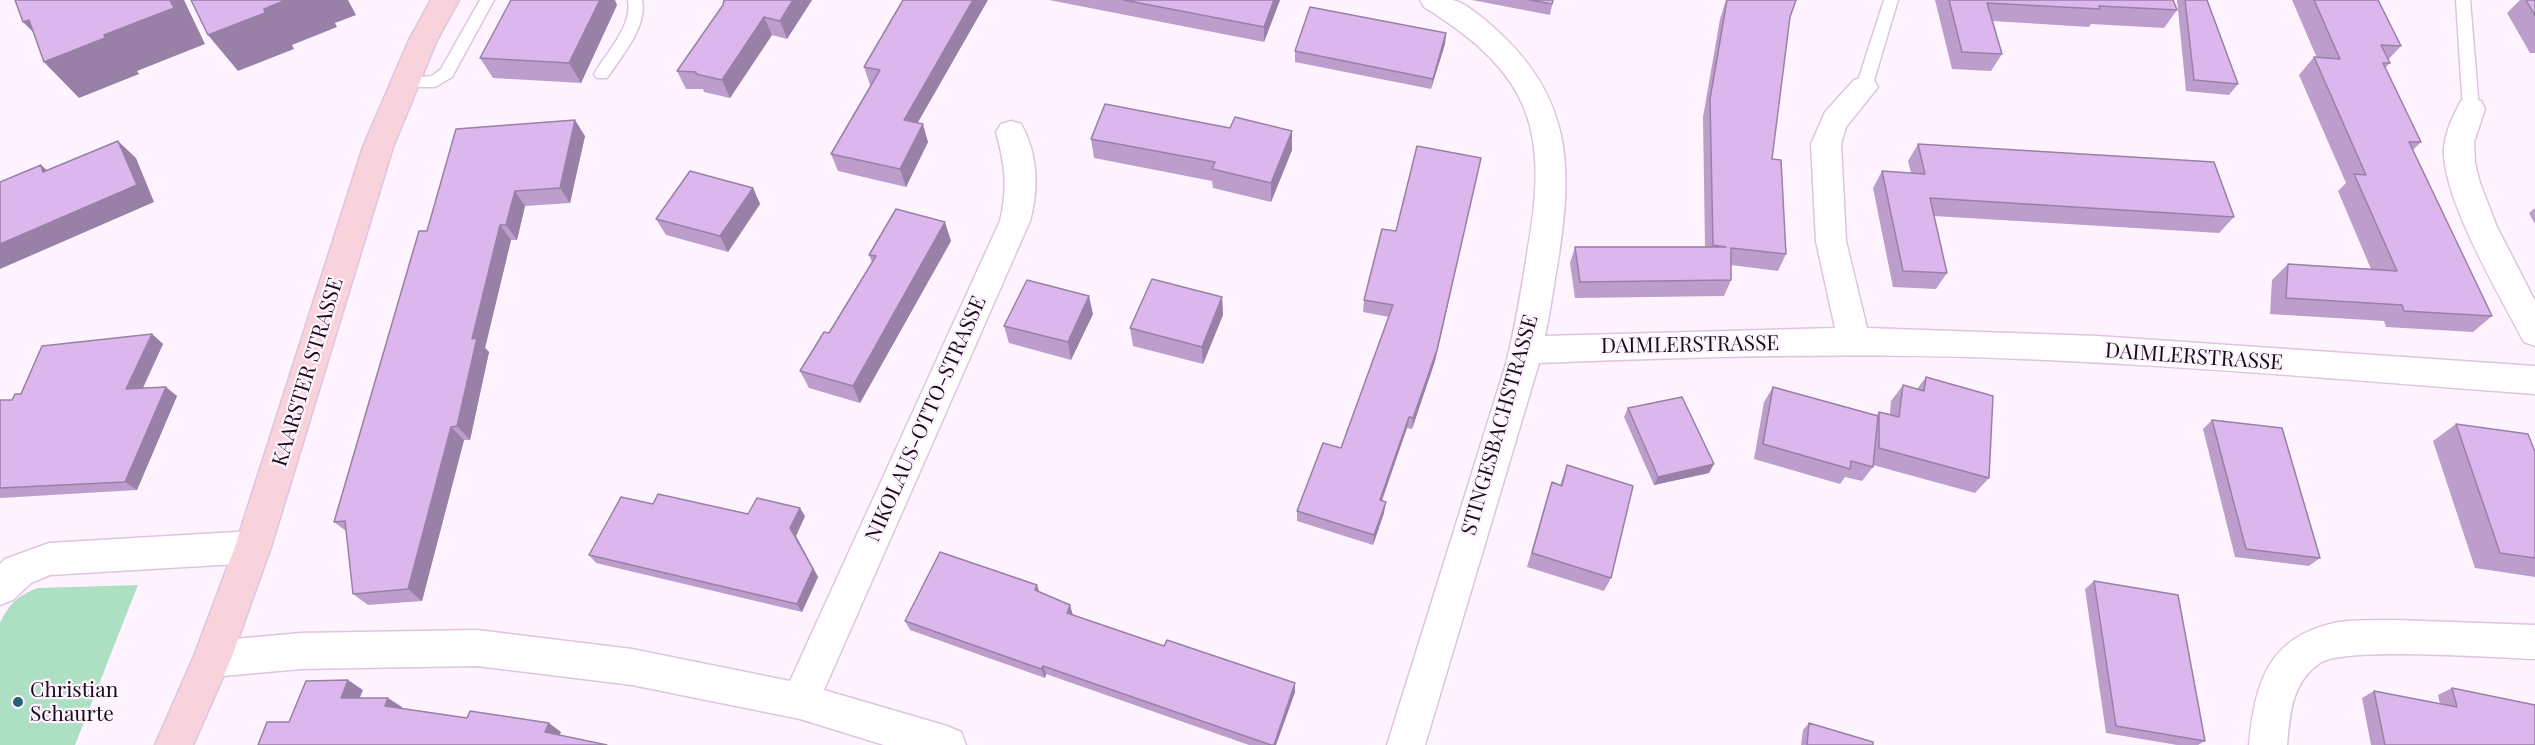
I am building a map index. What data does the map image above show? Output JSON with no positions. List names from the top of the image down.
{
  "streets": {
    "main road": ["KAARSTER STRASSE"],
    "street": ["DAIMLERSTRASSE", "NIKOLAUS-OTTO-STRASSE", "STINGESBACHSTRASSE"]
  },
  "crossings": [
    ["DAIMLERSTRASSE", "STINGESBACHSTRASSE"]
  ],
  "places": ["Christian Schaurte"]
}
